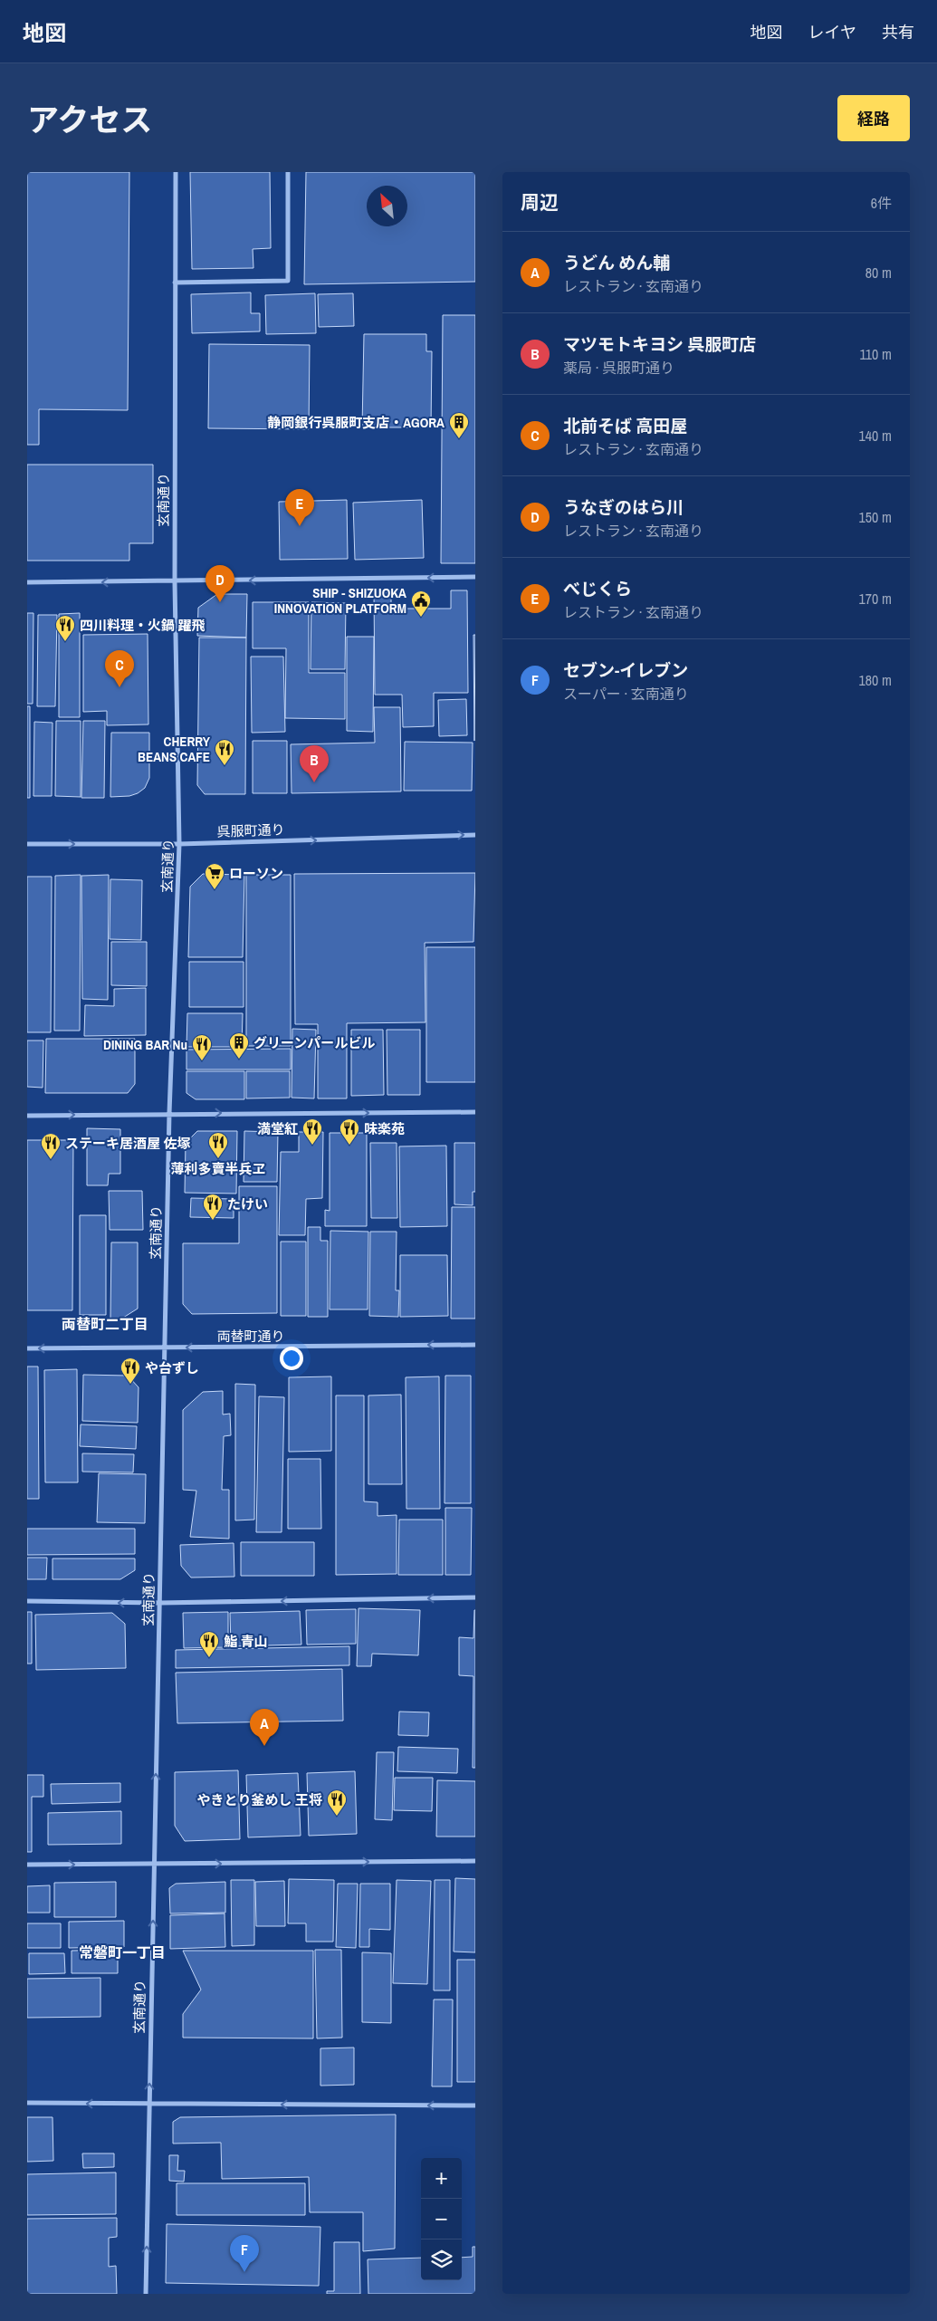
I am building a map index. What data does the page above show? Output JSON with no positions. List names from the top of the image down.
{
  "streets": {
    "street": ["玄南通り", "呉服町通り", "両替町通り"]
  },
  "crossings": [
    ["玄南通り", "呉服町通り"],
    ["玄南通り", "両替町通り"]
  ],
  "one_way": ["呉服町通り", "両替町通り"],
  "districts": ["両替町二丁目", "常磐町一丁目"],
  "places": {
    "building": ["静岡銀行呉服町支店・AGORA", "グリーンパールビル"],
    "public building": ["SHIP - SHIZUOKA INNOVATION PLATFORM"],
    "restaurant": [
      "四川料理・火鍋 躍飛",
      "CHERRY BEANS CAFE",
      "DINING BAR Nu",
      "満堂紅",
      "味楽苑",
      "薄利多賣半兵ヱ",
      "ステーキ居酒屋 佐塚",
      "たけい",
      "や台ずし",
      "鮨 青山",
      "やきとり釜めし 王将"
    ],
    "supermarket": ["ローソン"]
  },
  "north": "top left",
  "page": {
    "header": "地図",
    "nav": ["地図", "レイヤ", "共有"],
    "title": "アクセス",
    "buttons": "経路",
    "heading": ["周辺", "6件"],
    "list": [
      {
        "mark": "A",
        "name": "うどん めん輔",
        "note": "レストラン · 玄南通り",
        "value": "80 m"
      },
      {
        "mark": "B",
        "name": "マツモトキヨシ 呉服町店",
        "note": "薬局 · 呉服町通り",
        "value": "110 m"
      },
      {
        "mark": "C",
        "name": "北前そば 高田屋",
        "note": "レストラン · 玄南通り",
        "value": "140 m"
      },
      {
        "mark": "D",
        "name": "うなぎのはら川",
        "note": "レストラン · 玄南通り",
        "value": "150 m"
      },
      {
        "mark": "E",
        "name": "べじくら",
        "note": "レストラン · 玄南通り",
        "value": "170 m"
      },
      {
        "mark": "F",
        "name": "セブン-イレブン",
        "note": "スーパー · 玄南通り",
        "value": "180 m"
      }
    ],
    "pins": [
      "E",
      "D",
      "C",
      "B",
      "A",
      "F"
    ],
    "map_buttons": ["+", "−"]
  }
}
